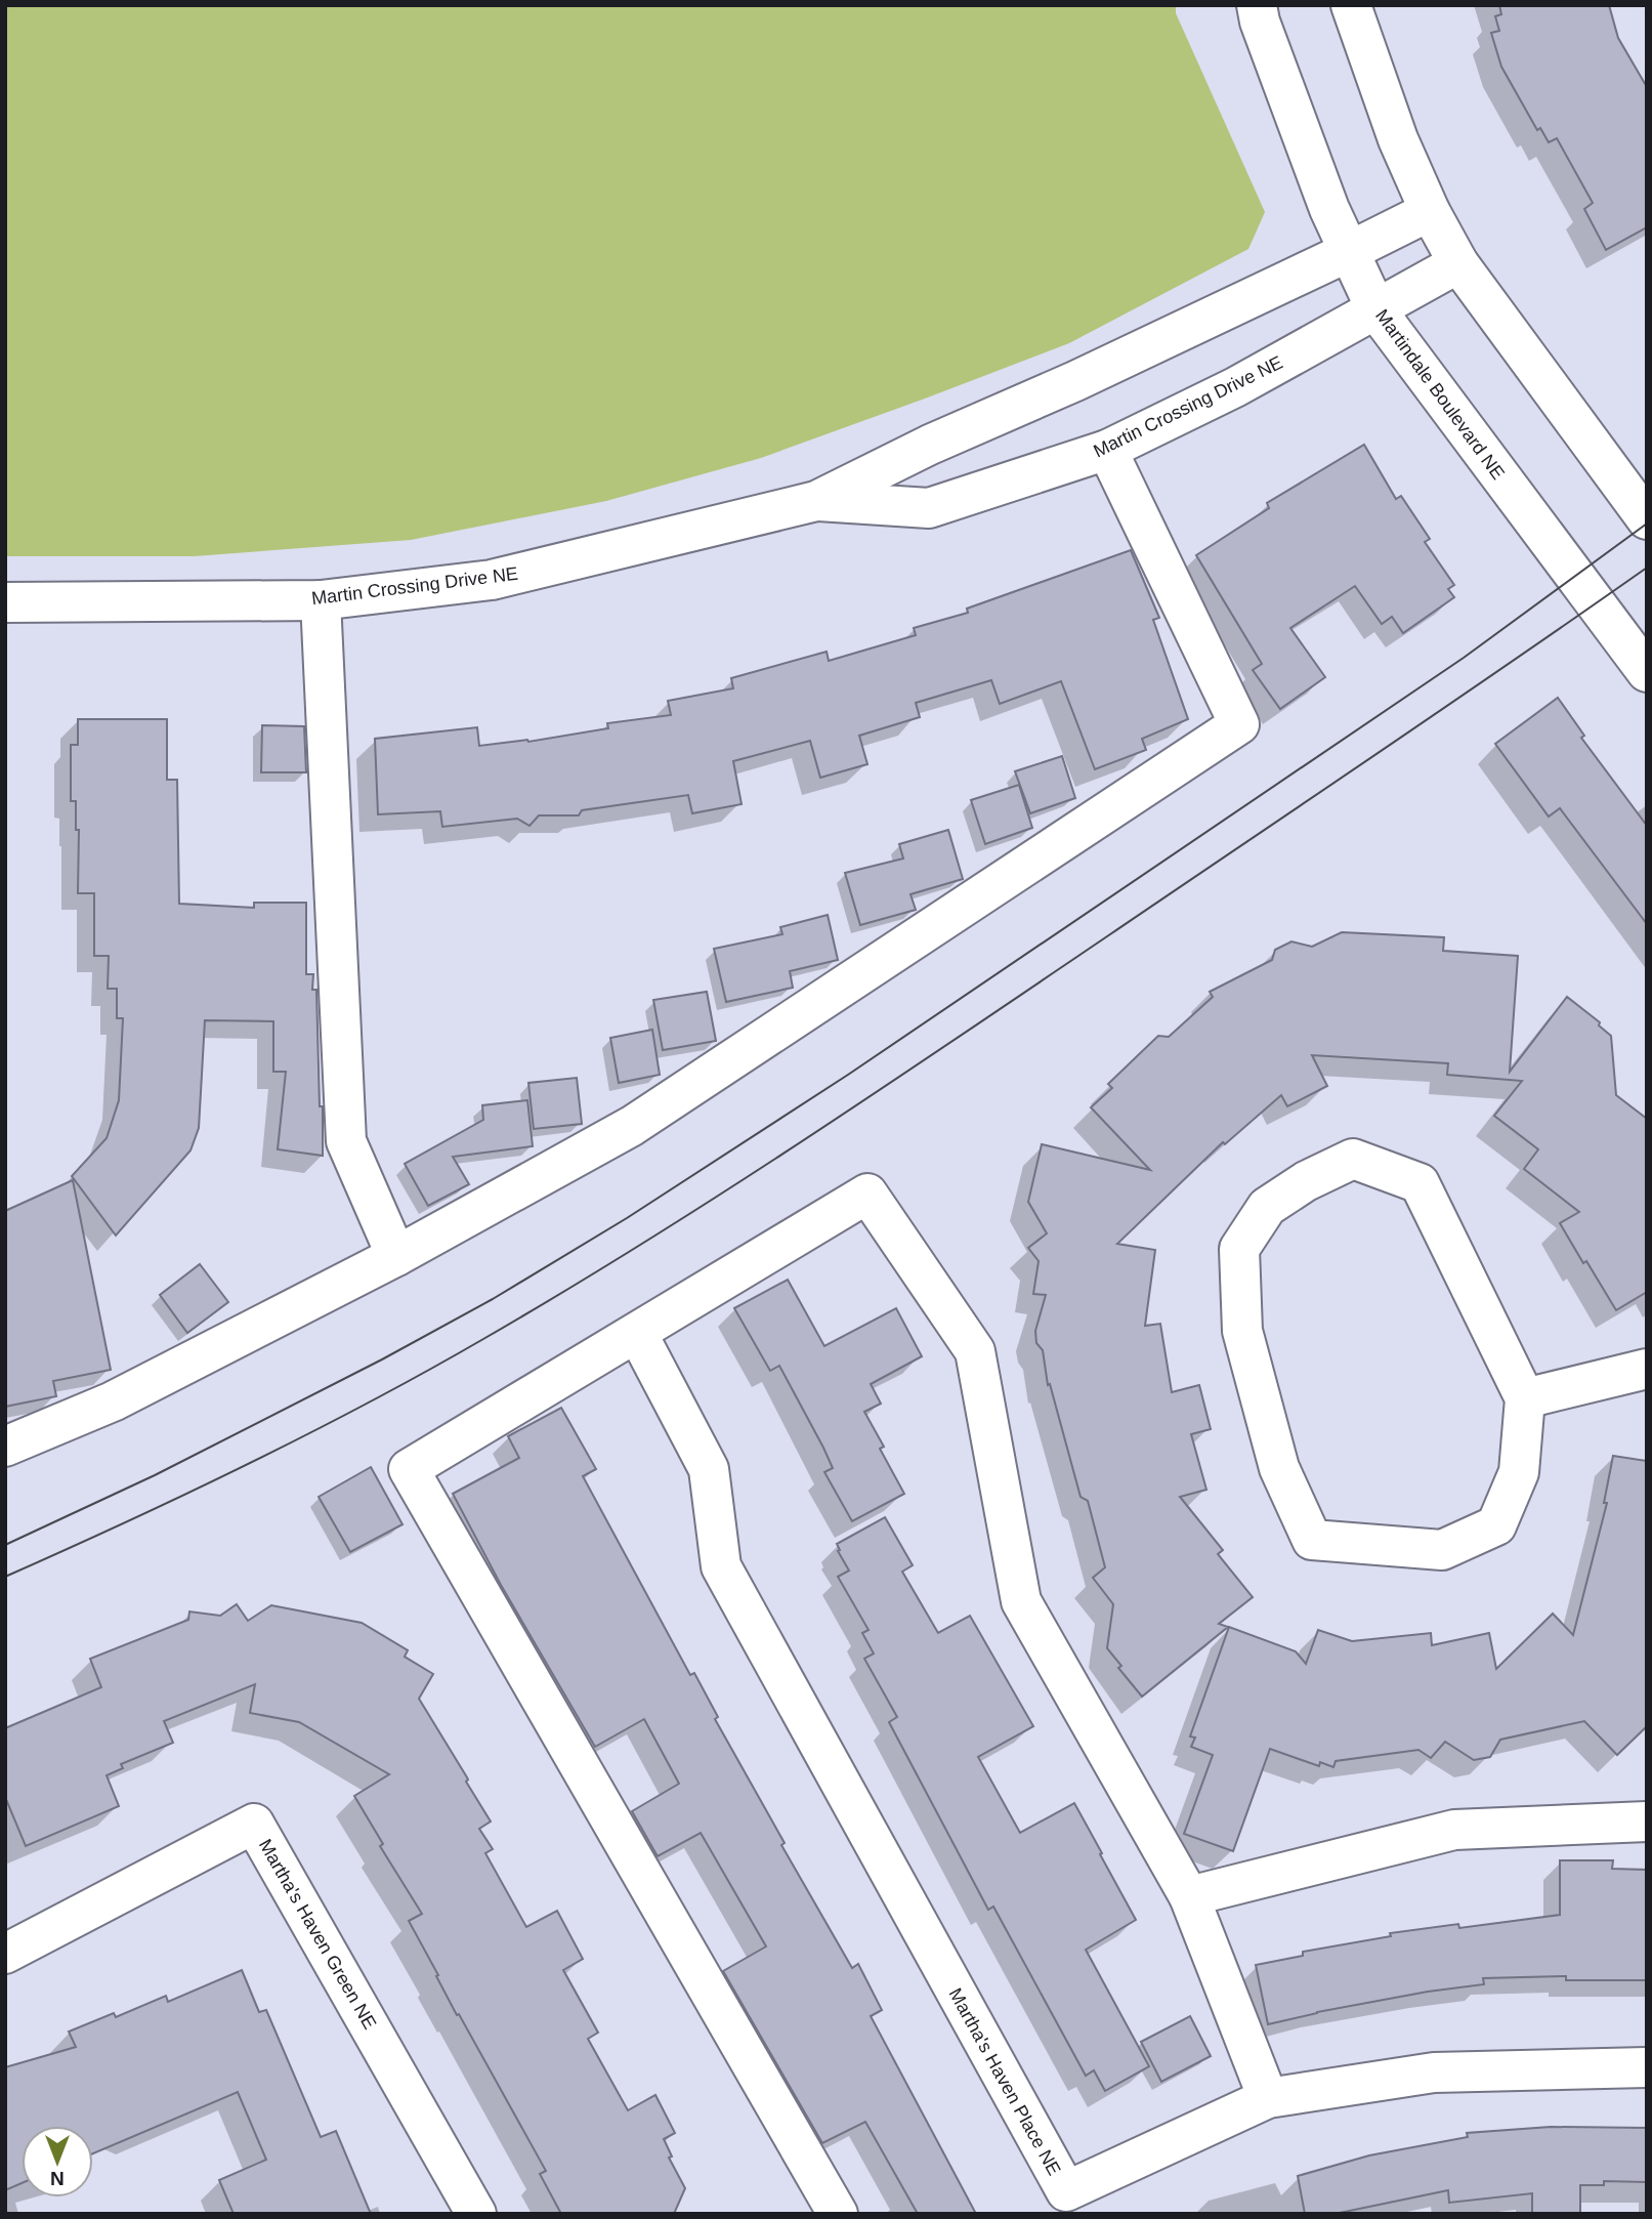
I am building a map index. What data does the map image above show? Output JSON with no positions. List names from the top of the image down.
{
  "streets": {
    "street": [
      "Martindale Boulevard NE",
      "Martin Crossing Drive NE",
      "Martha's Haven Green NE",
      "Martha's Haven Place NE"
    ]
  },
  "crossings": [
    ["Martindale Boulevard NE", "Martin Crossing Drive NE"]
  ],
  "north": "bottom"
}
